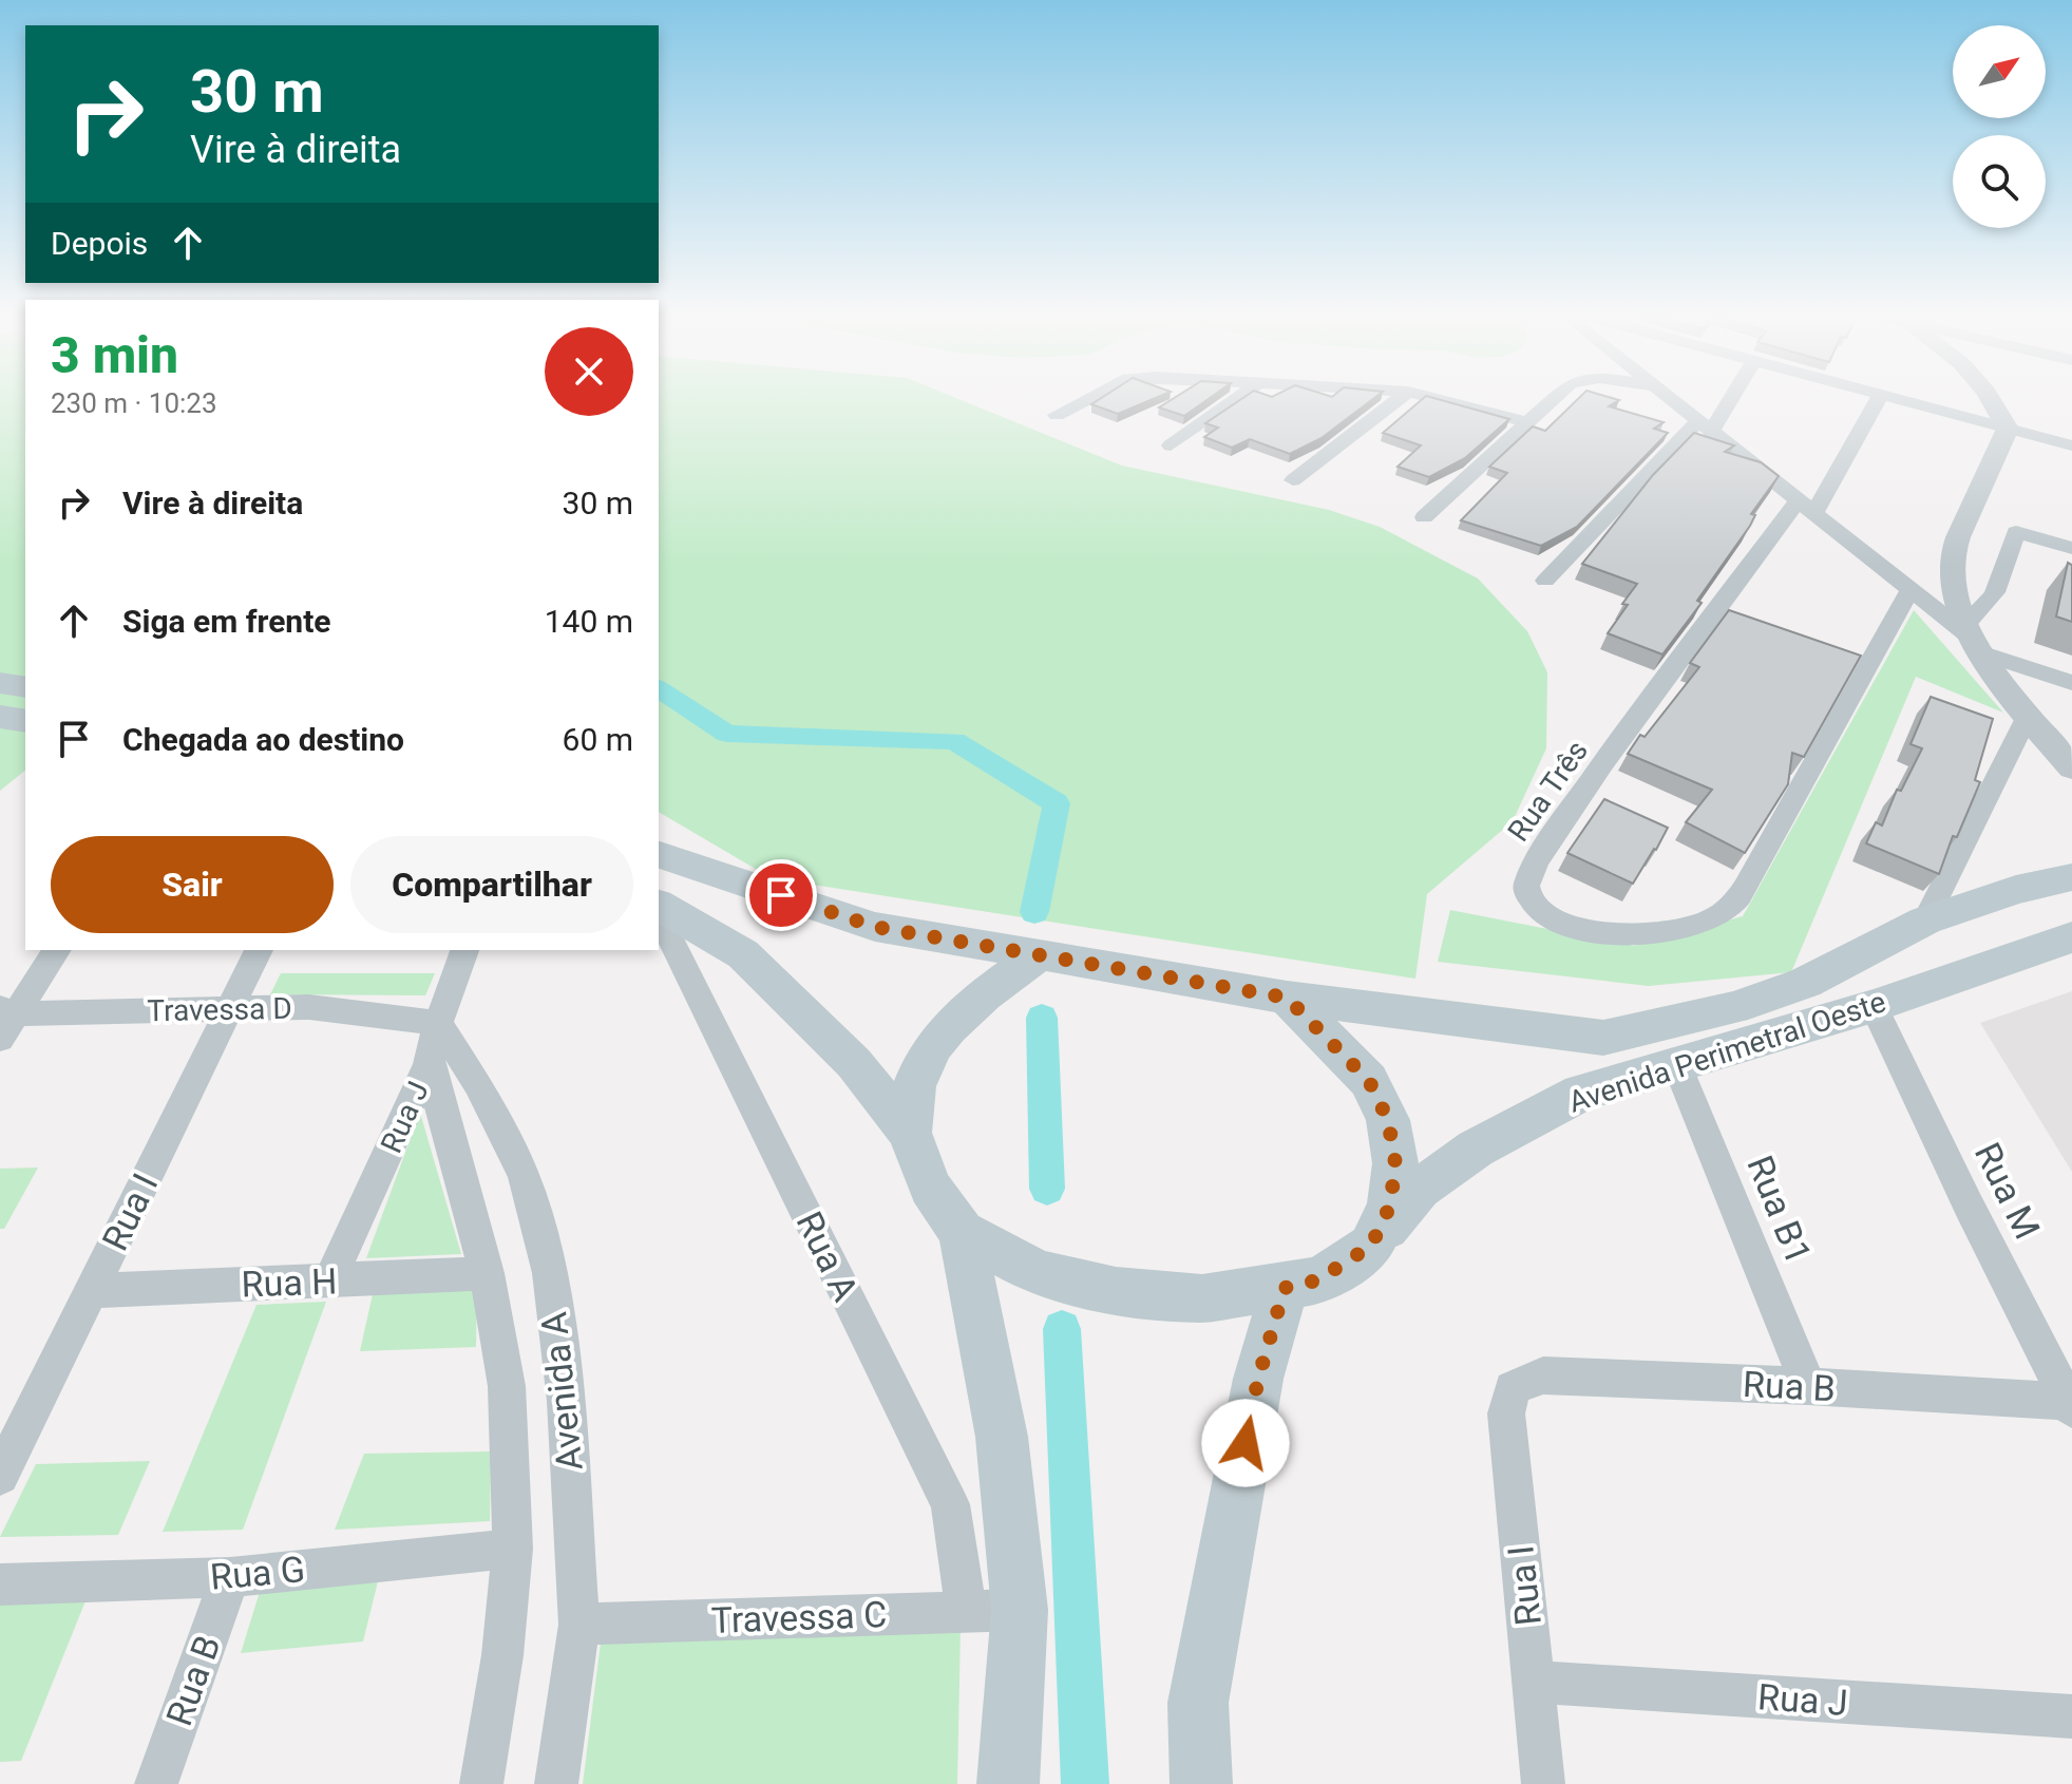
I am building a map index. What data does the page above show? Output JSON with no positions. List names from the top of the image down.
{
  "streets": {
    "main road": ["Avenida Perimetral Oeste", "Rua A"],
    "street": [
      "Rua Três",
      "Travessa D",
      "Rua J",
      "Rua M",
      "Rua B1",
      "Rua I",
      "Rua H",
      "Rua B",
      "Avenida A",
      "Rua G",
      "Travessa C"
    ]
  },
  "crossings": [
    ["Travessa D", "Rua J"],
    ["Travessa D", "Rua I"],
    ["Travessa D", "Avenida A"],
    ["Avenida Perimetral Oeste", "Rua M"],
    ["Avenida Perimetral Oeste", "Rua B1"],
    ["Avenida Perimetral Oeste", "Rua A"],
    ["Rua J", "Rua I"],
    ["Rua J", "Rua H"],
    ["Rua J", "Avenida A"],
    ["Rua M", "Rua B"],
    ["Rua B1", "Rua B"],
    ["Rua I", "Rua H"],
    ["Rua I", "Rua B"],
    ["Rua A", "Travessa C"],
    ["Rua H", "Avenida A"],
    ["Rua B", "Rua G"],
    ["Avenida A", "Rua G"],
    ["Avenida A", "Travessa C"]
  ],
  "north": "top right",
  "page": {
    "turn": ["30 m", "Vire à direita"],
    "then": "Depois",
    "heading": ["3 min", "230 m · 10:23"],
    "list": [
      {
        "name": "Vire à direita",
        "value": "30 m"
      },
      {
        "name": "Siga em frente",
        "value": "140 m"
      },
      {
        "name": "Chegada ao destino",
        "value": "60 m"
      }
    ],
    "buttons": ["Sair", "Compartilhar"]
  }
}
